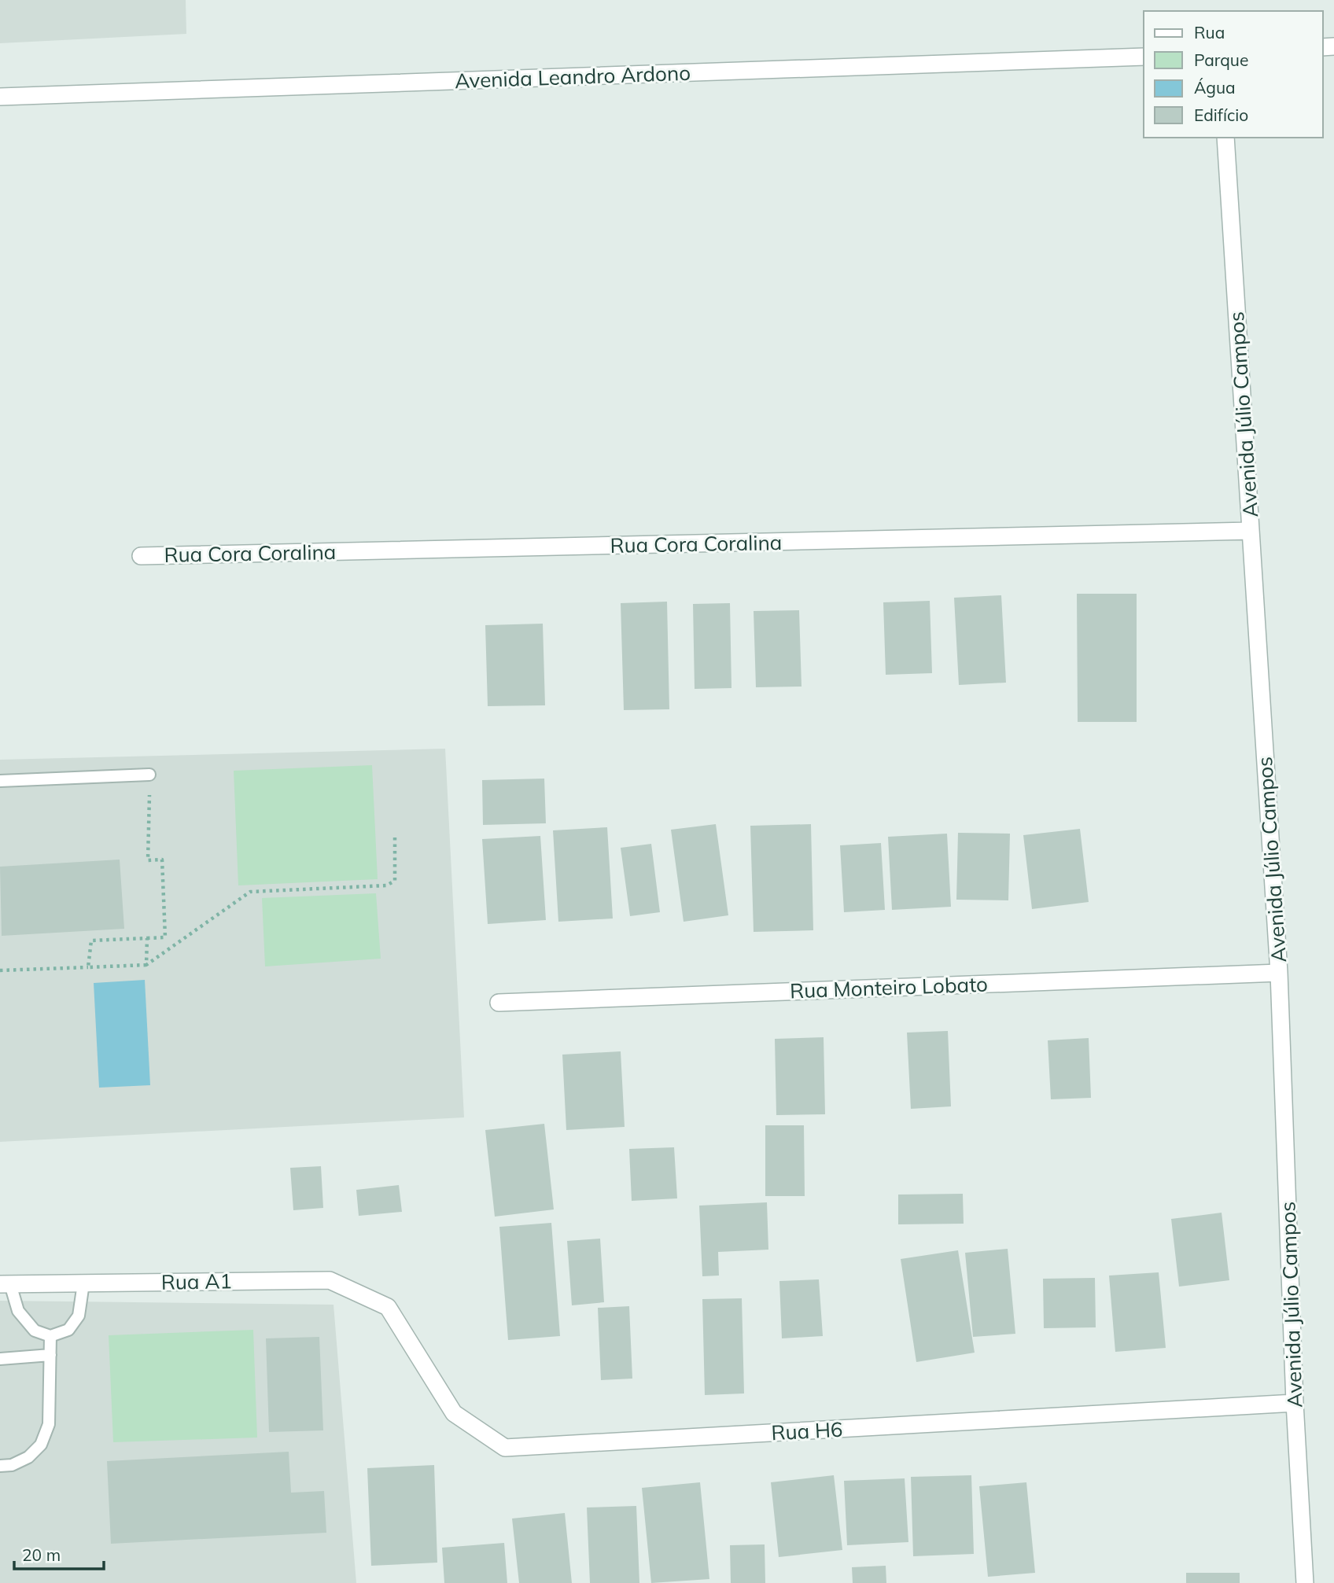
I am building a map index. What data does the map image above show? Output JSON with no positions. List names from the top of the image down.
{
  "streets": {
    "street": [
      "Avenida Leandro Ardono",
      "Avenida Júlio Campos",
      "Rua Cora Coralina",
      "Rua Monteiro Lobato",
      "Rua A1",
      "Rua H6"
    ]
  },
  "crossings": [
    ["Avenida Júlio Campos", "Rua Cora Coralina"],
    ["Avenida Júlio Campos", "Rua Monteiro Lobato"],
    ["Avenida Júlio Campos", "Rua H6"],
    ["Rua A1", "Rua H6"]
  ],
  "legend": [
    "Rua",
    "Parque",
    "Água",
    "Edifício"
  ],
  "scale_bar": "20 m"
}
